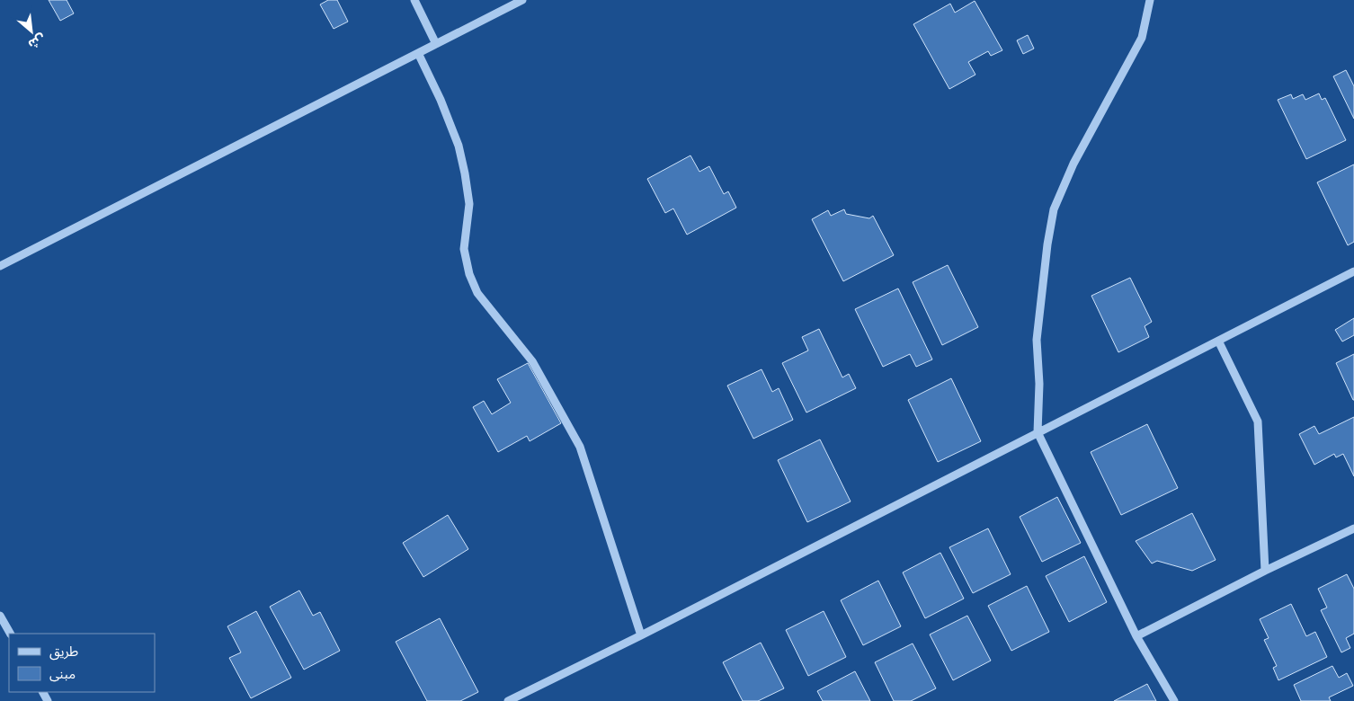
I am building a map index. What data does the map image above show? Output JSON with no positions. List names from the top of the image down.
{
  "legend": ["طريق", "مبنى"],
  "north": "bottom right"
}
